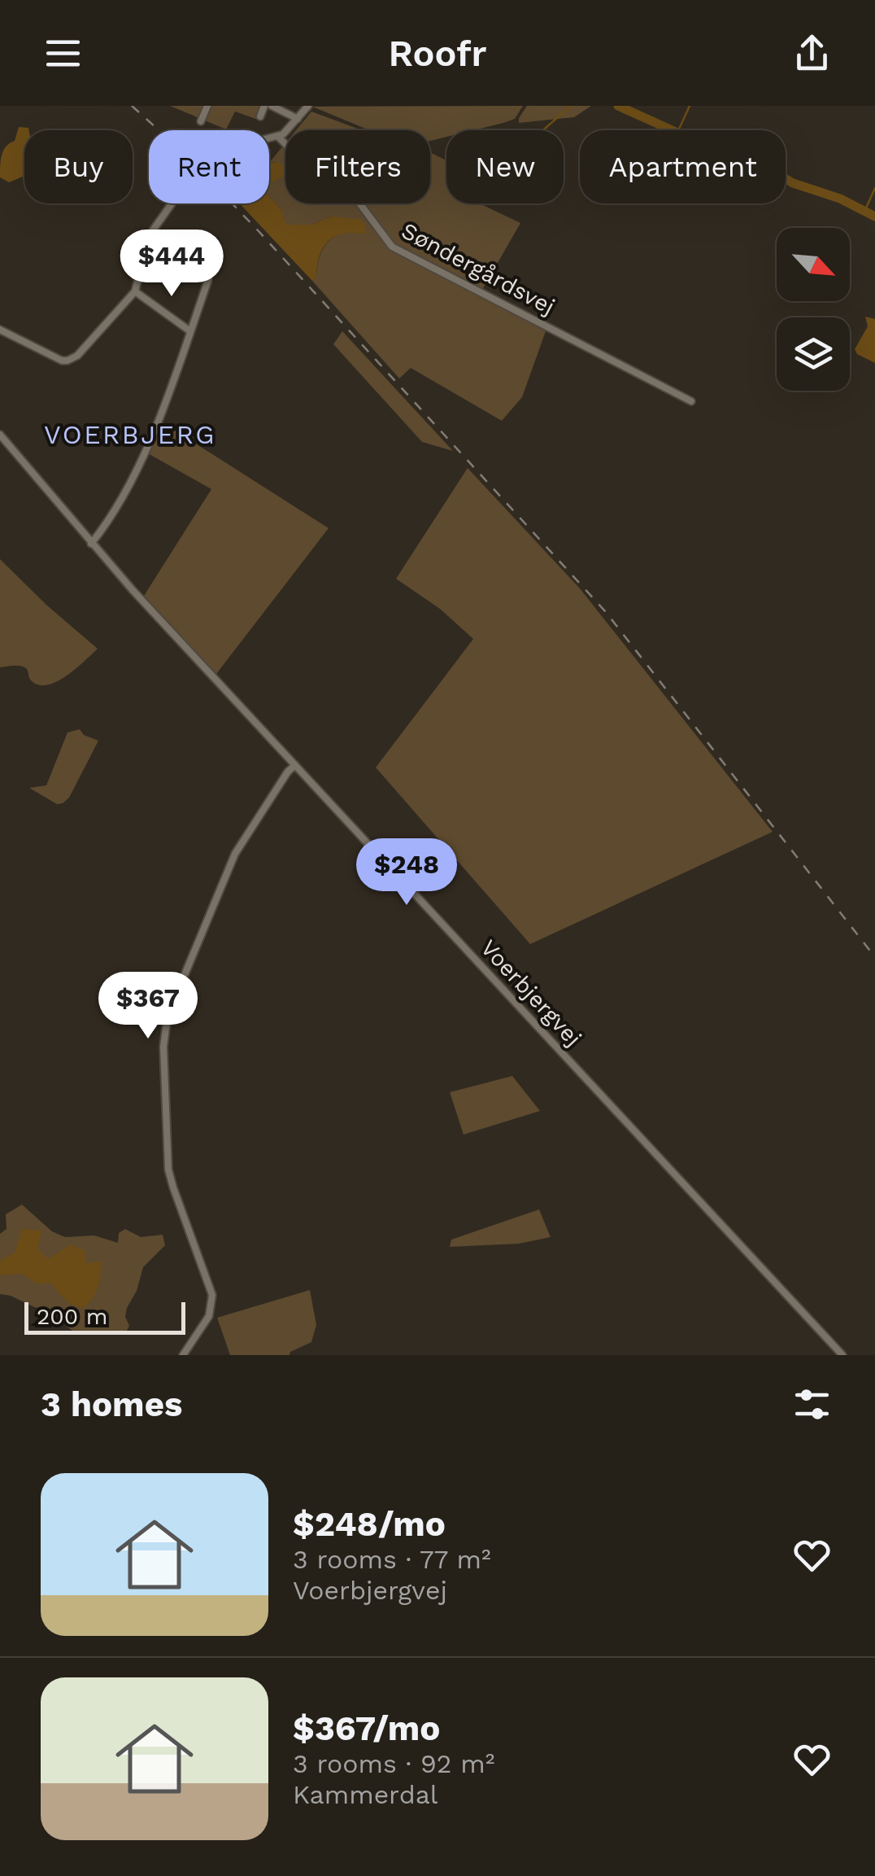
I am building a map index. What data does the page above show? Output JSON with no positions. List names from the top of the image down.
{
  "streets": {
    "street": ["Søndergårdsvej", "Voerbjergvej"]
  },
  "districts": ["VOERBJERG"],
  "scale_bar": "200 m",
  "north": "bottom right",
  "page": {
    "header": "Roofr",
    "chip": [
      "Buy",
      "Rent",
      "Filters",
      "New",
      "Apartment"
    ],
    "price": ["$444", "$248", "$367"],
    "scale": "200 m",
    "heading": "3 homes",
    "list": [
      {
        "name": "$248/mo",
        "note": "3 rooms · 77 m² · Voerbjergvej"
      },
      {
        "name": "$367/mo",
        "note": "3 rooms · 92 m² · Kammerdal"
      }
    ]
  }
}
